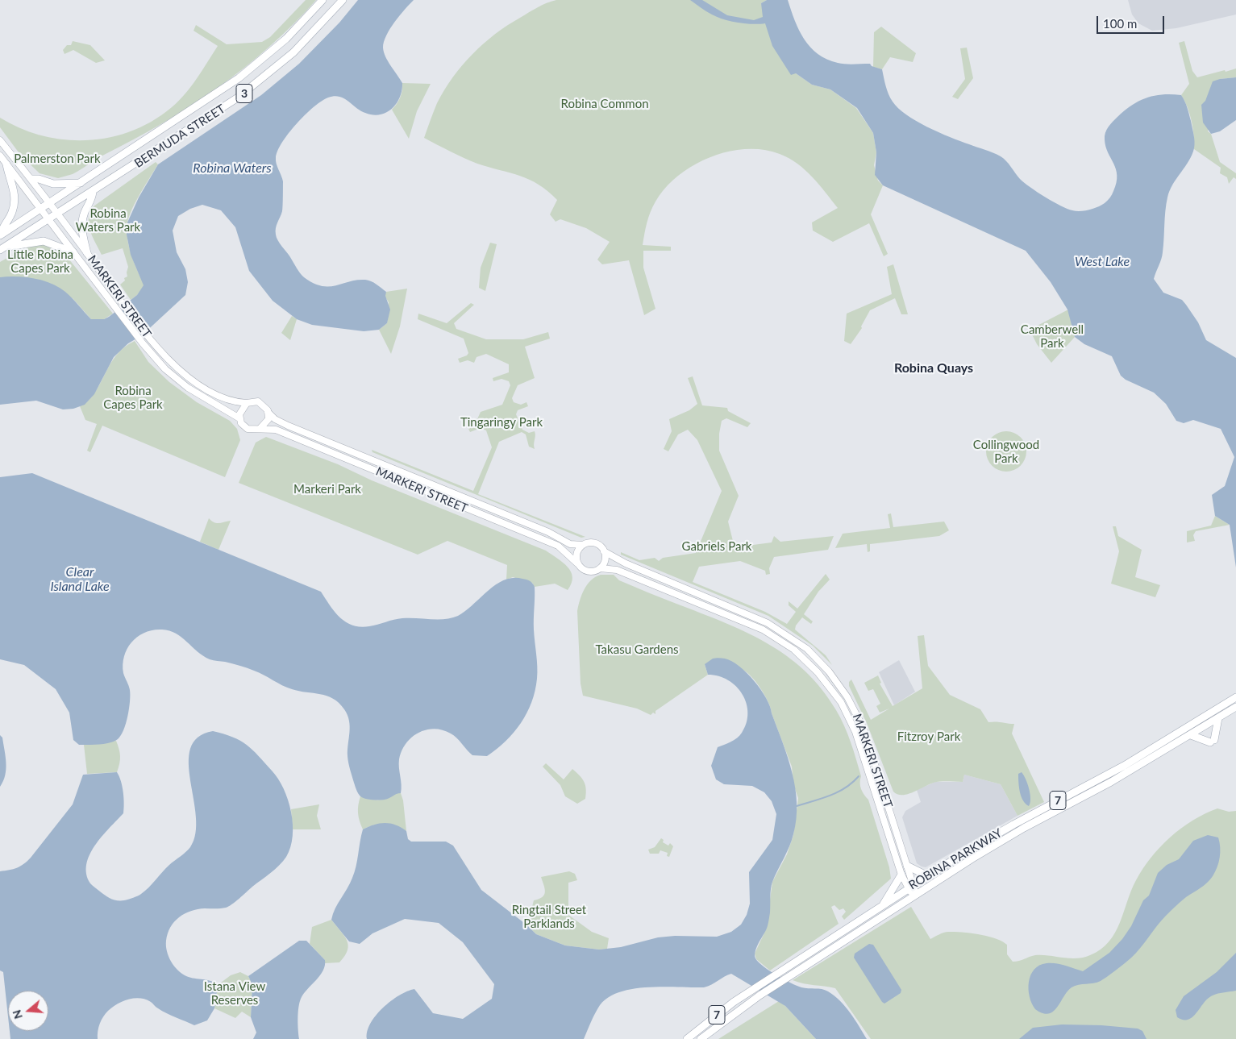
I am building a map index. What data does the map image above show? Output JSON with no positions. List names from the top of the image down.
{
  "streets": {
    "main road": [
      "3",
      "BERMUDA STREET",
      "MARKERI STREET",
      "7",
      "ROBINA PARKWAY"
    ]
  },
  "crossings": [
    ["BERMUDA STREET", "MARKERI STREET"],
    ["MARKERI STREET", "ROBINA PARKWAY"]
  ],
  "districts": ["Robina Quays"],
  "water": ["Robina Waters", "West Lake", "Clear Island Lake"],
  "parks": [
    "Robina Common",
    "Palmerston Park",
    "Robina Waters Park",
    "Little Robina Capes Park",
    "Camberwell Park",
    "Robina Capes Park",
    "Tingaringy Park",
    "Collingwood Park",
    "Markeri Park",
    "Gabriels Park",
    "Takasu Gardens",
    "Fitzroy Park",
    "Ringtail Street Parklands",
    "Istana View Reserves"
  ],
  "scale_bar": "100 m",
  "north": "left"
}
